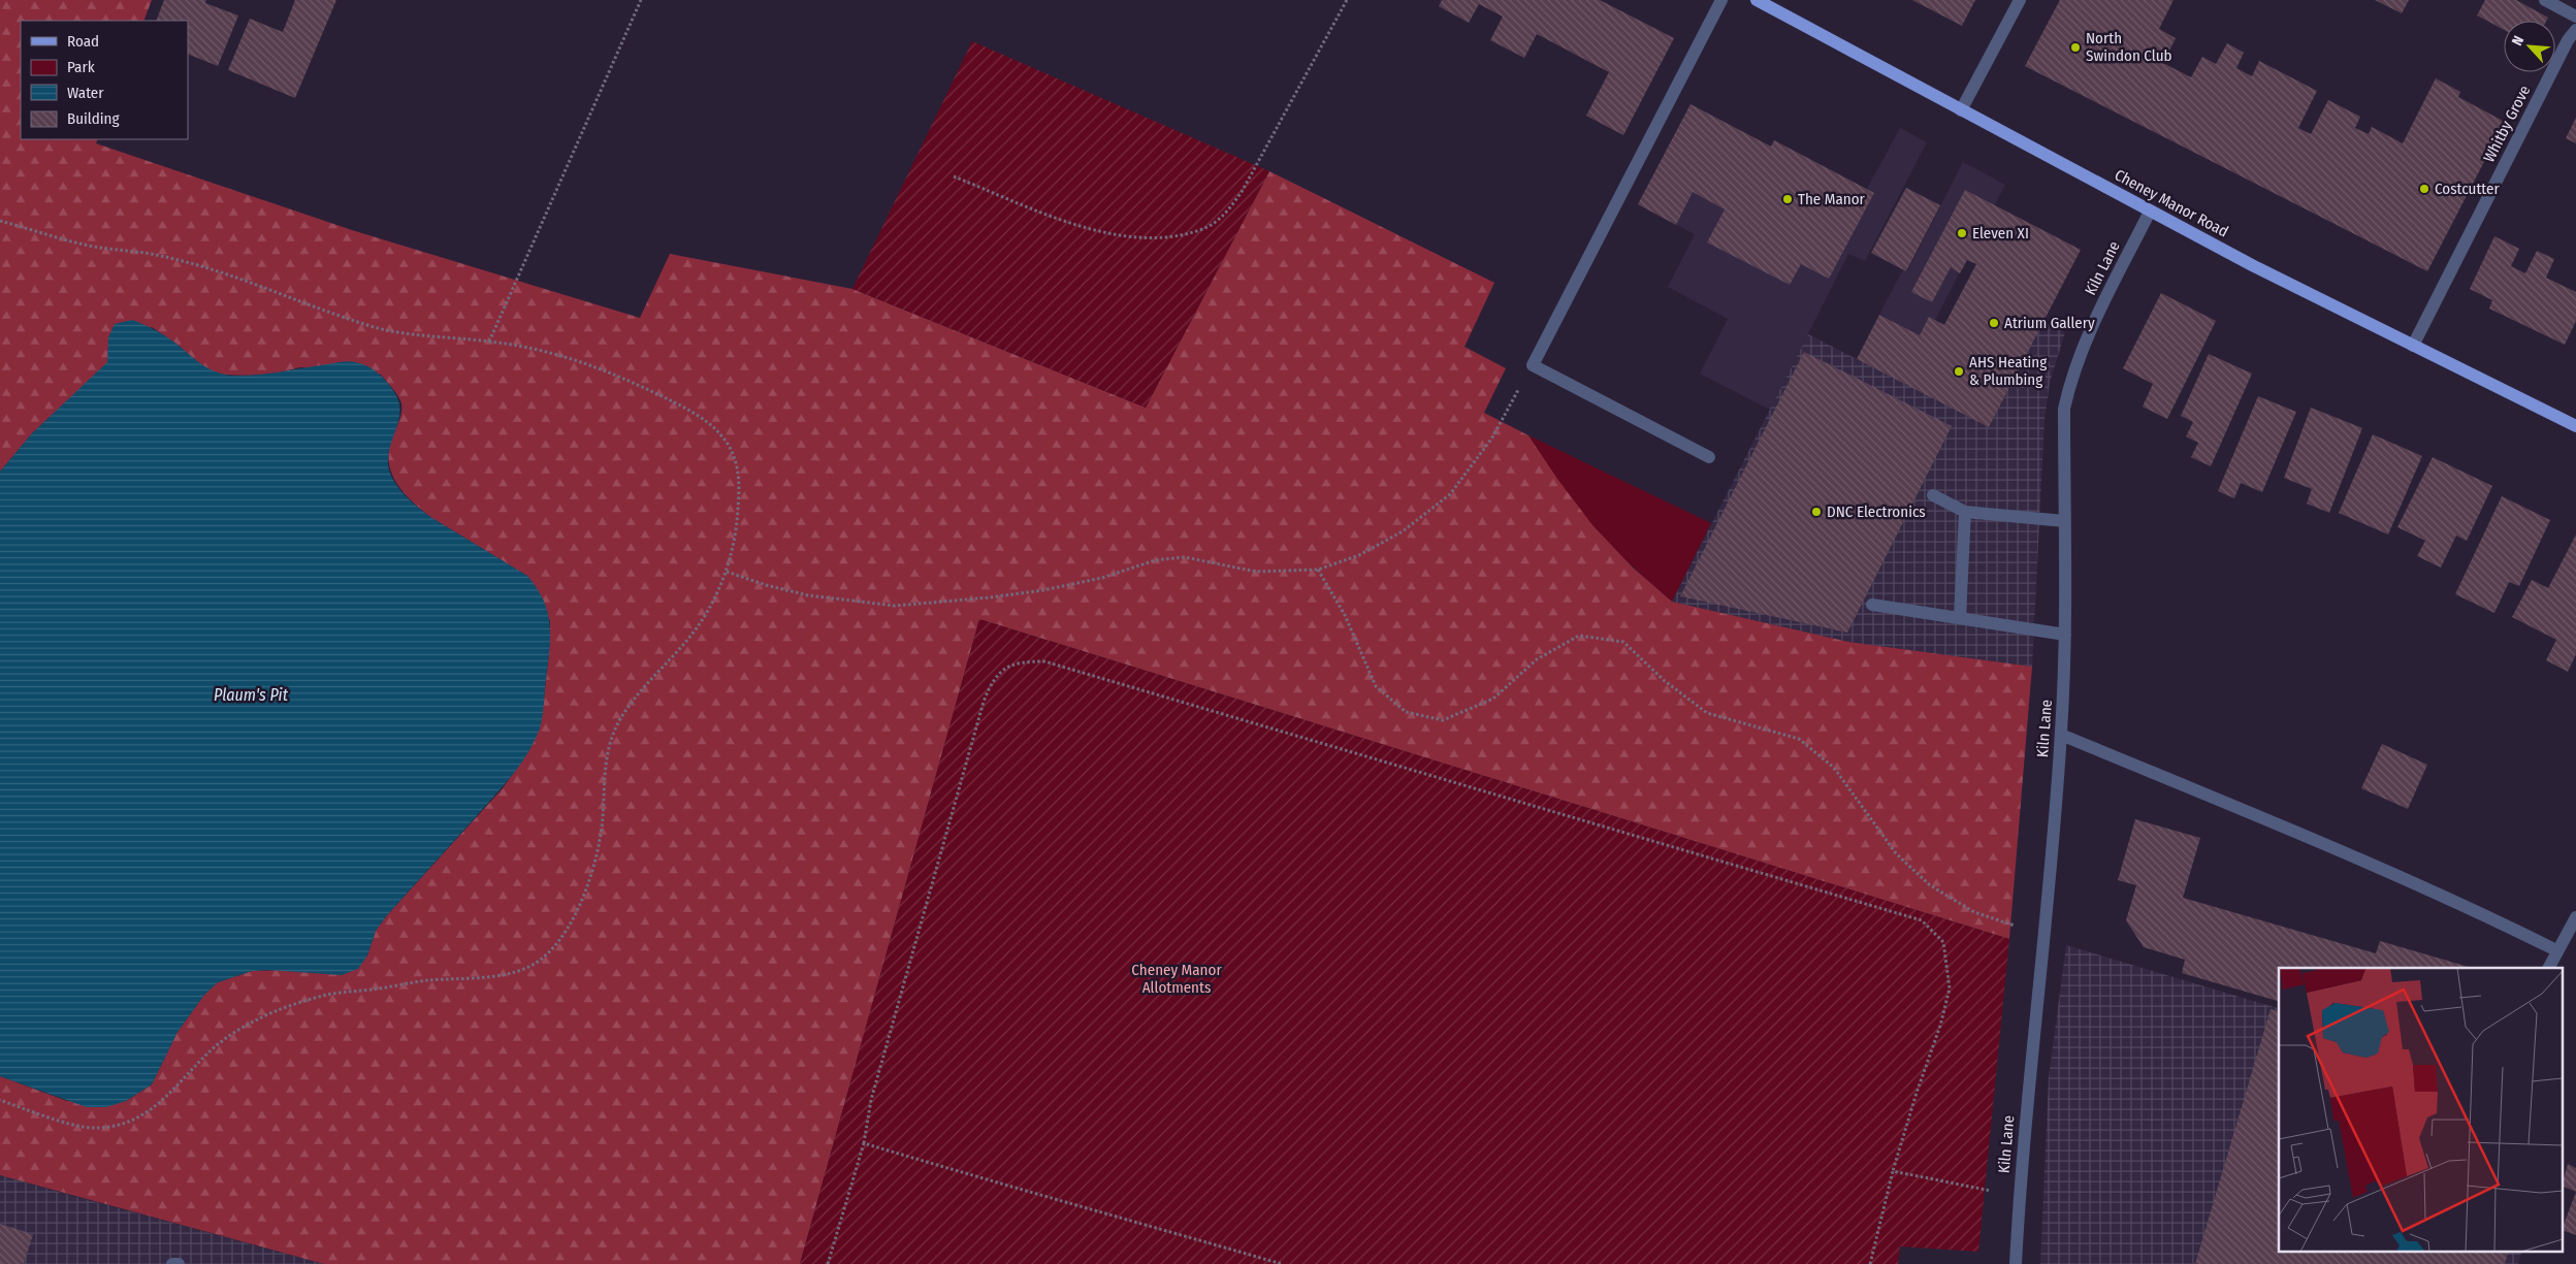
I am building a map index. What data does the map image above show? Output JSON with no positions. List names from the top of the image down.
{
  "streets": {
    "main road": ["Cheney Manor Road"],
    "street": ["Whitby Grove", "Kiln Lane"]
  },
  "crossings": [
    ["Whitby Grove", "Cheney Manor Road"],
    ["Cheney Manor Road", "Kiln Lane"]
  ],
  "water": ["Plaum's Pit"],
  "parks": ["Cheney Manor Allotments"],
  "places": [
    "North Swindon Club",
    "Costcutter",
    "The Manor",
    "Eleven XI",
    "Atrium Gallery",
    "AHS Heating & Plumbing",
    "DNC Electronics"
  ],
  "legend": [
    "Road",
    "Park",
    "Water",
    "Building"
  ],
  "north": "top left"
}
